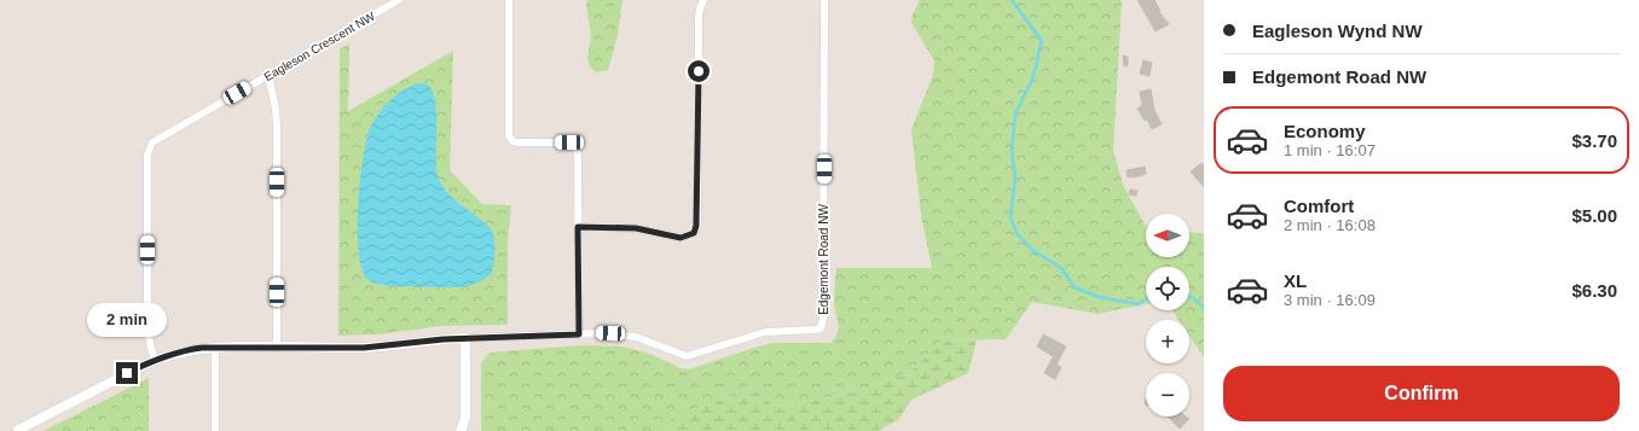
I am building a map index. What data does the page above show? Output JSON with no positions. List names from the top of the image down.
{
  "streets": {
    "street": ["Eagleson Crescent NW", "Edgemont Road NW"]
  },
  "crossings": [
    ["Eagleson Crescent NW", "Edgemont Road NW"]
  ],
  "north": "left",
  "page": {
    "banner": ["Eagleson Wynd NW", "Edgemont Road NW"],
    "list": [
      {
        "name": "Economy",
        "note": "1 min · 16:07",
        "value": "$3.70"
      },
      {
        "name": "Comfort",
        "note": "2 min · 16:08",
        "value": "$5.00"
      },
      {
        "name": "XL",
        "note": "3 min · 16:09",
        "value": "$6.30"
      }
    ],
    "map_buttons": ["+", "−"],
    "bubble": "2 min",
    "buttons": "Confirm"
  }
}
